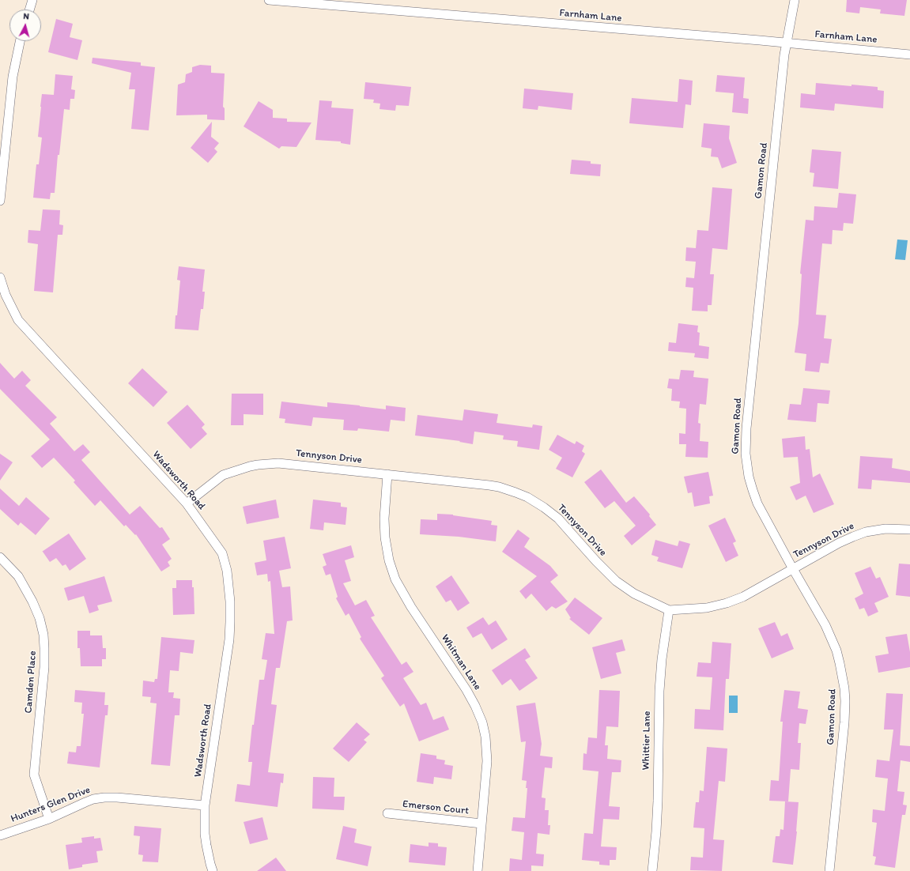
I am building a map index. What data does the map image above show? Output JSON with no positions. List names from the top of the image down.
{
  "streets": {
    "street": [
      "Farnham Lane",
      "Gamon Road",
      "Tennyson Drive",
      "Wadsworth Road",
      "Whitman Lane",
      "Camden Place",
      "Whittier Lane",
      "Hunters Glen Drive",
      "Emerson Court"
    ]
  },
  "crossings": [
    ["Farnham Lane", "Gamon Road"],
    ["Gamon Road", "Tennyson Drive"],
    ["Tennyson Drive", "Wadsworth Road"],
    ["Tennyson Drive", "Whitman Lane"],
    ["Tennyson Drive", "Whittier Lane"],
    ["Wadsworth Road", "Hunters Glen Drive"],
    ["Whitman Lane", "Emerson Court"],
    ["Camden Place", "Hunters Glen Drive"]
  ],
  "north": "top"
}
